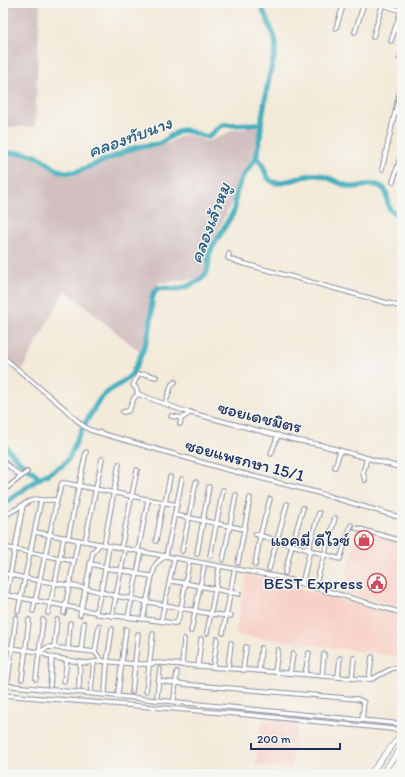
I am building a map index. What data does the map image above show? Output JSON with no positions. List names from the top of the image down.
{
  "streets": {
    "street": ["ซอยเดชมิตร", "ซอยแพรกษา 15/1"]
  },
  "water": ["คลองทับนาง", "คลองเล้าหมู"],
  "places": {
    "shop": ["แอคมี่ ดีไวซ์"],
    "public building": ["BEST Express"]
  },
  "scale_bar": "200 m"
}
